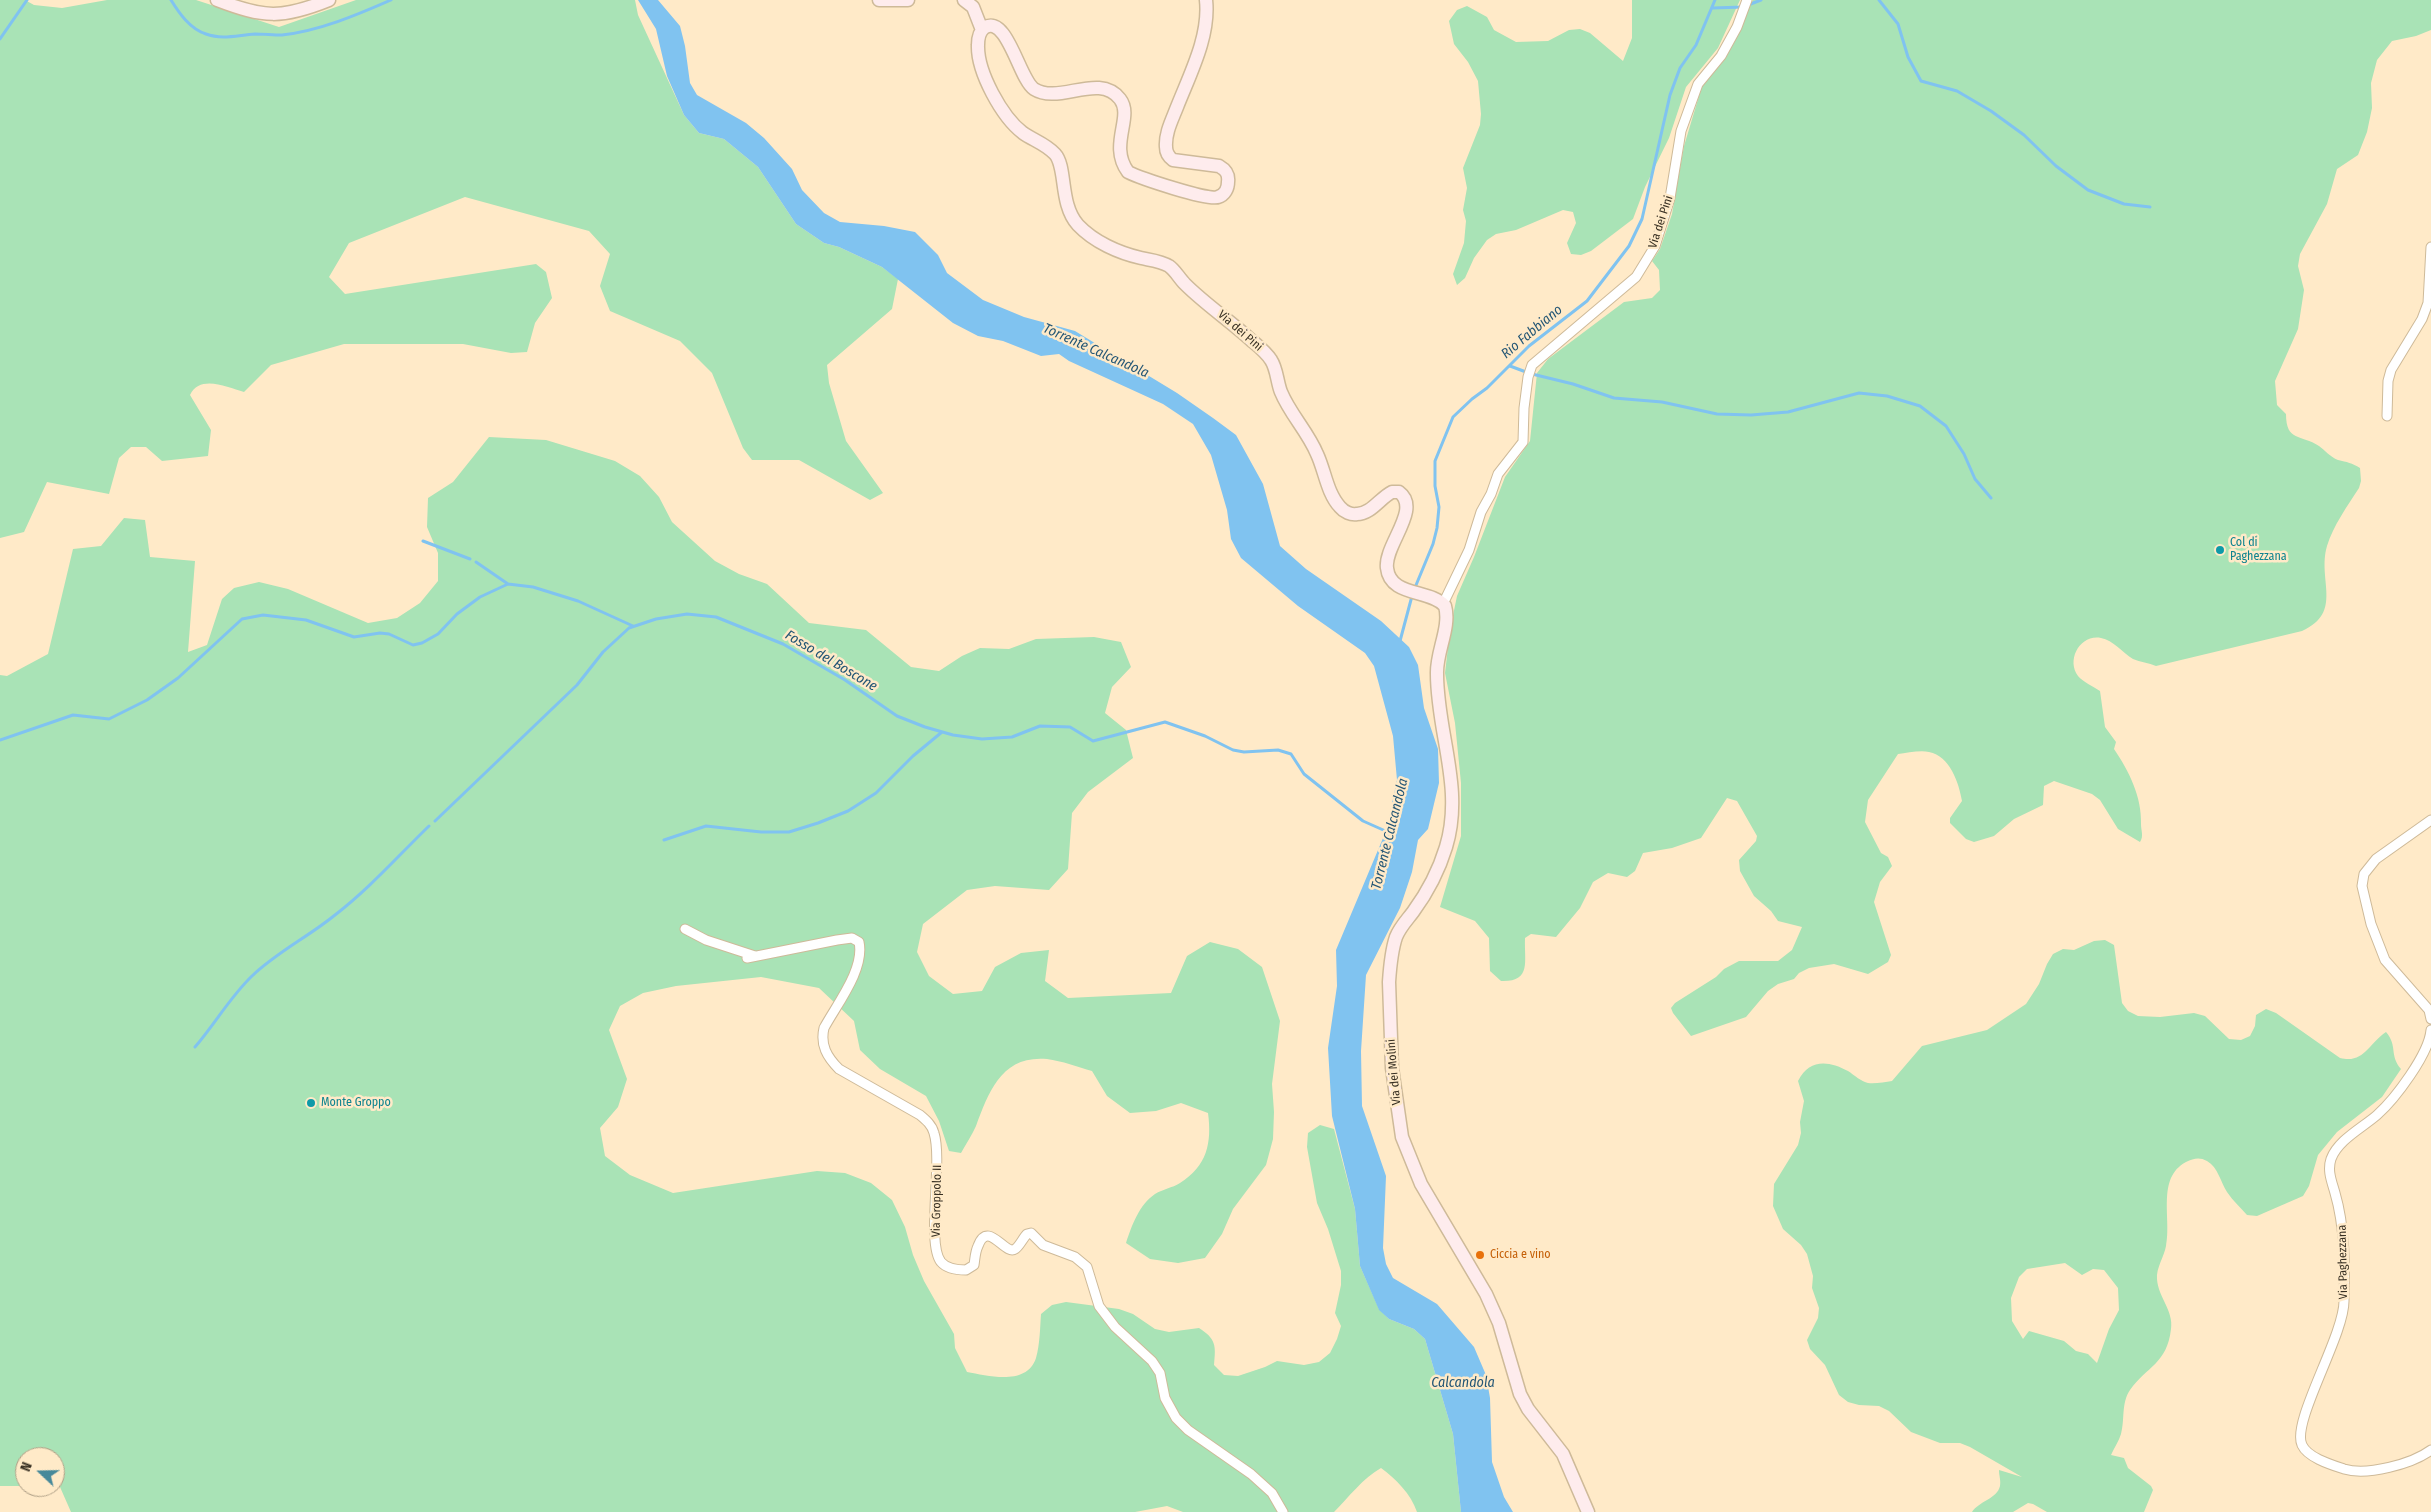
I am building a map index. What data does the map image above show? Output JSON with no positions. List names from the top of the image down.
{
  "streets": {
    "street": [
      "Via dei Pini",
      "Via dei Molini",
      "Via Groppolo II",
      "Via Paghezzana"
    ]
  },
  "crossings": [
    ["Via dei Pini", "Via dei Molini"]
  ],
  "water": [
    "Rio Fabbiano",
    "Torrente Calcandola",
    "Fosso del Boscone",
    "Calcandola"
  ],
  "places": ["Col di Paghezzana", "Monte Groppo", "Ciccia e vino"],
  "north": "left"
}
